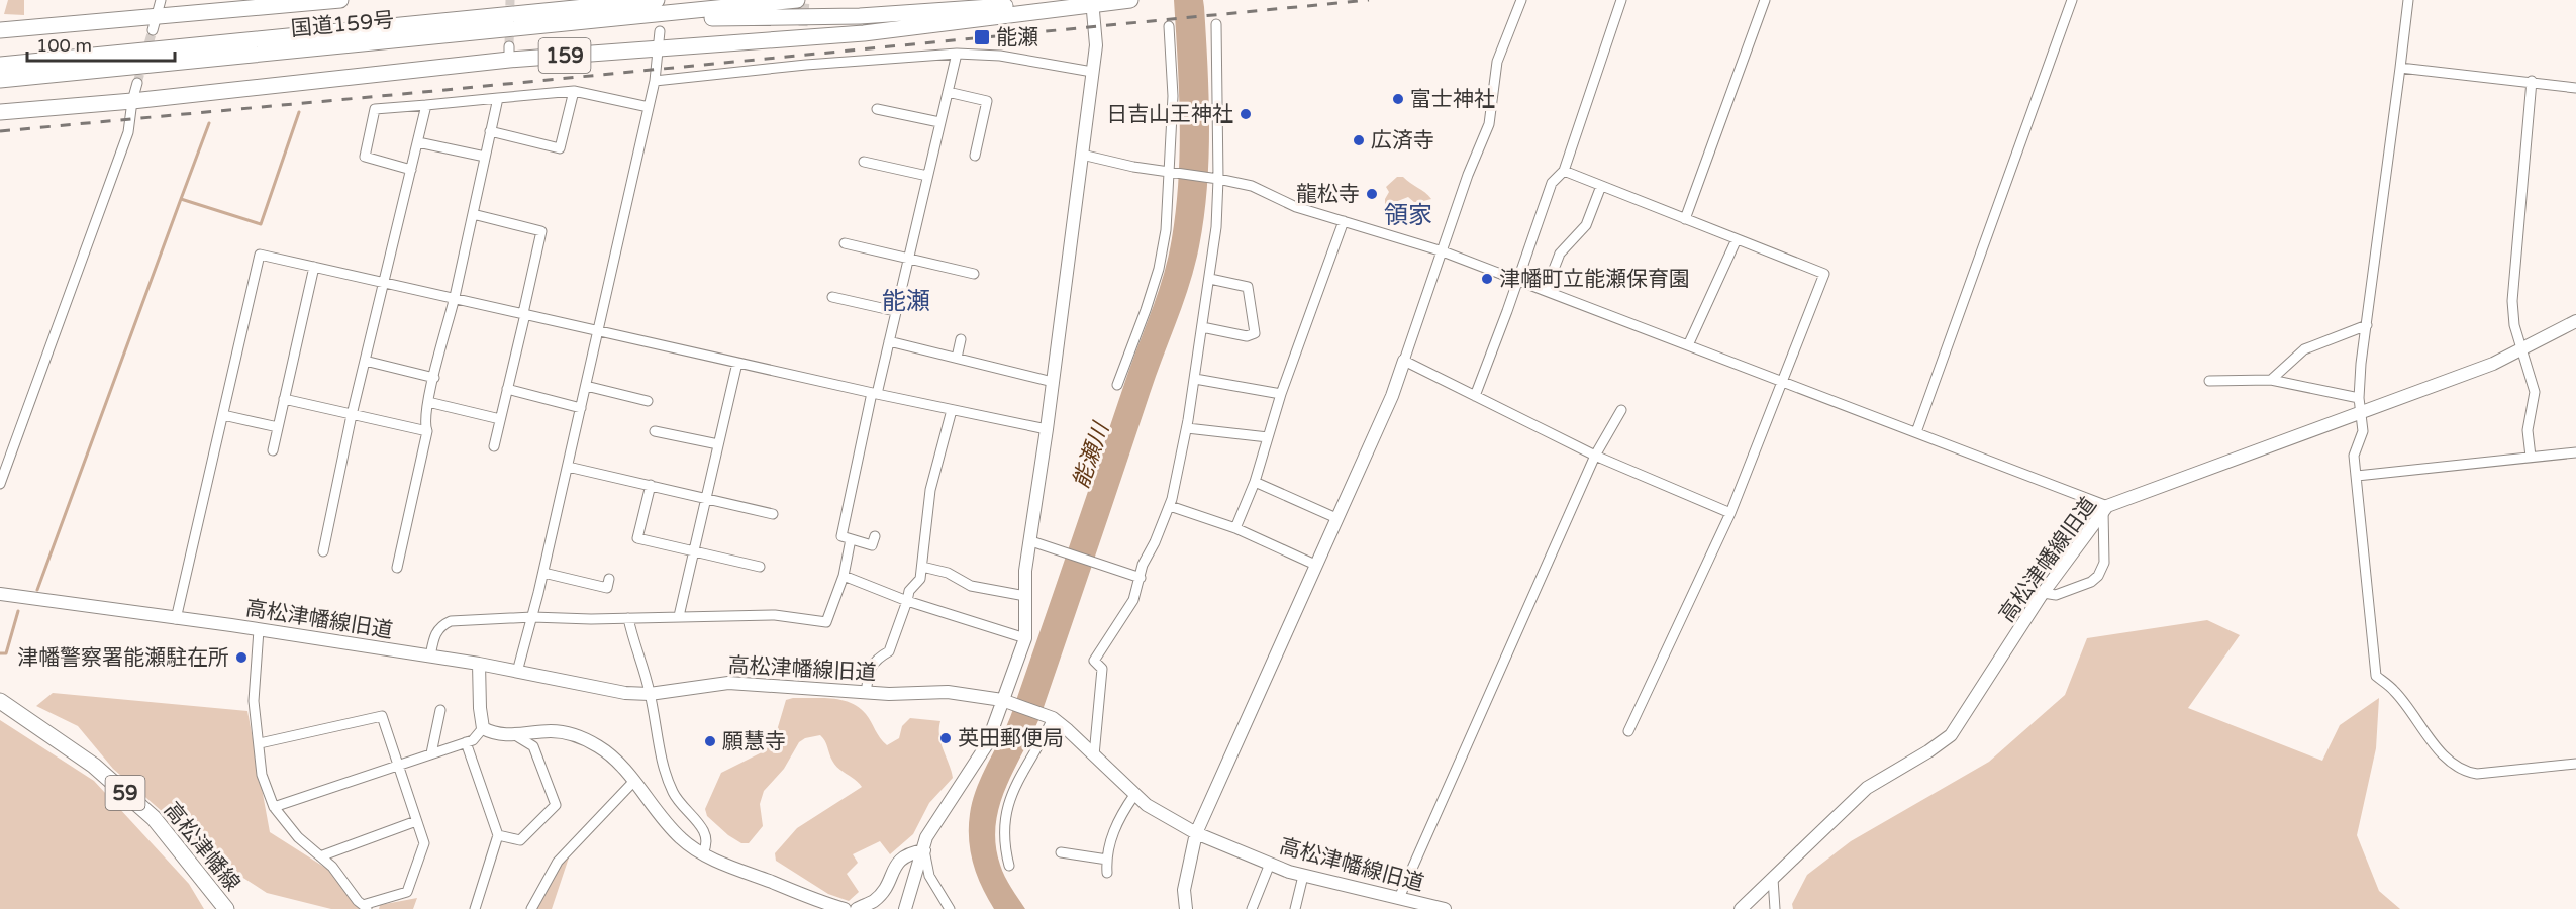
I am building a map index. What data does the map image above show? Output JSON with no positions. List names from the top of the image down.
{
  "streets": {
    "main road": [
      "国道159号",
      "159",
      "59",
      "高松津幡線"
    ],
    "street": ["高松津幡線旧道"]
  },
  "crossings": [
    ["国道159号", "159"]
  ],
  "districts": ["領家", "能瀬"],
  "water": ["能瀬川"],
  "places": {
    "transit": ["能瀬"],
    "other": [
      "富士神社",
      "日吉山王神社",
      "広済寺",
      "龍松寺",
      "津幡町立能瀬保育園",
      "津幡警察署能瀬駐在所",
      "英田郵便局",
      "願慧寺"
    ]
  },
  "scale_bar": "100 m"
}
